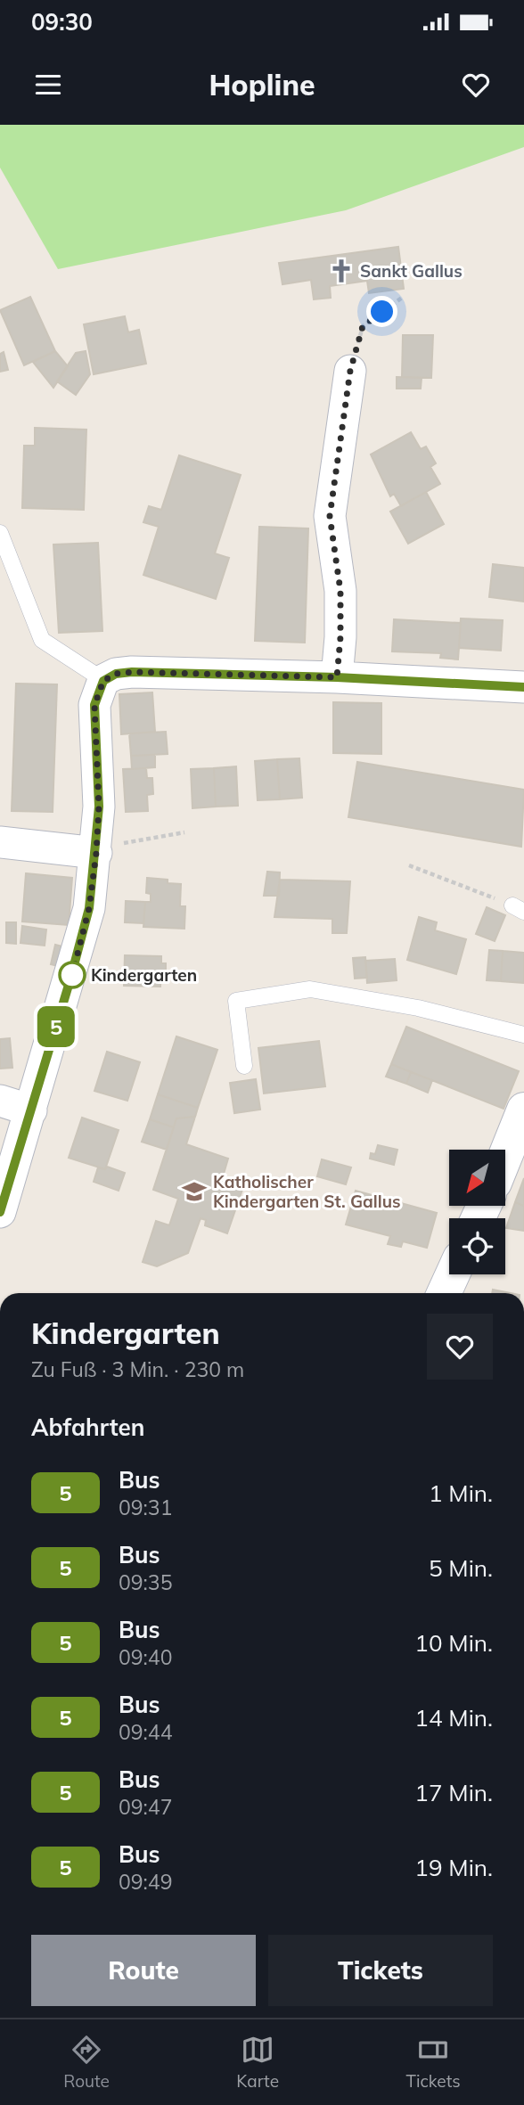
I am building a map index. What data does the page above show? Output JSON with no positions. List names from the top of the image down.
{
  "places": {
    "church": ["Sankt Gallus"],
    "other": ["Kindergarten"],
    "school or university": ["Katholischer Kindergarten St. Gallus"]
  },
  "lines": ["bus line 5"],
  "north": "bottom left",
  "page": {
    "status": "09:30",
    "header": "Hopline",
    "on_map": "5",
    "heading": [
      ["Kindergarten", "Zu Fuß · 3 Min. · 230 m"],
      "Abfahrten"
    ],
    "list": [
      {
        "mark": "5",
        "name": "Bus",
        "note": "09:31",
        "value": "1 Min."
      },
      {
        "mark": "5",
        "name": "Bus",
        "note": "09:35",
        "value": "5 Min."
      },
      {
        "mark": "5",
        "name": "Bus",
        "note": "09:40",
        "value": "10 Min."
      },
      {
        "mark": "5",
        "name": "Bus",
        "note": "09:44",
        "value": "14 Min."
      },
      {
        "mark": "5",
        "name": "Bus",
        "note": "09:47",
        "value": "17 Min."
      },
      {
        "mark": "5",
        "name": "Bus",
        "note": "09:49",
        "value": "19 Min."
      }
    ],
    "buttons": ["Route", "Tickets"],
    "tabs": ["Route", "Karte", "Tickets"]
  }
}
